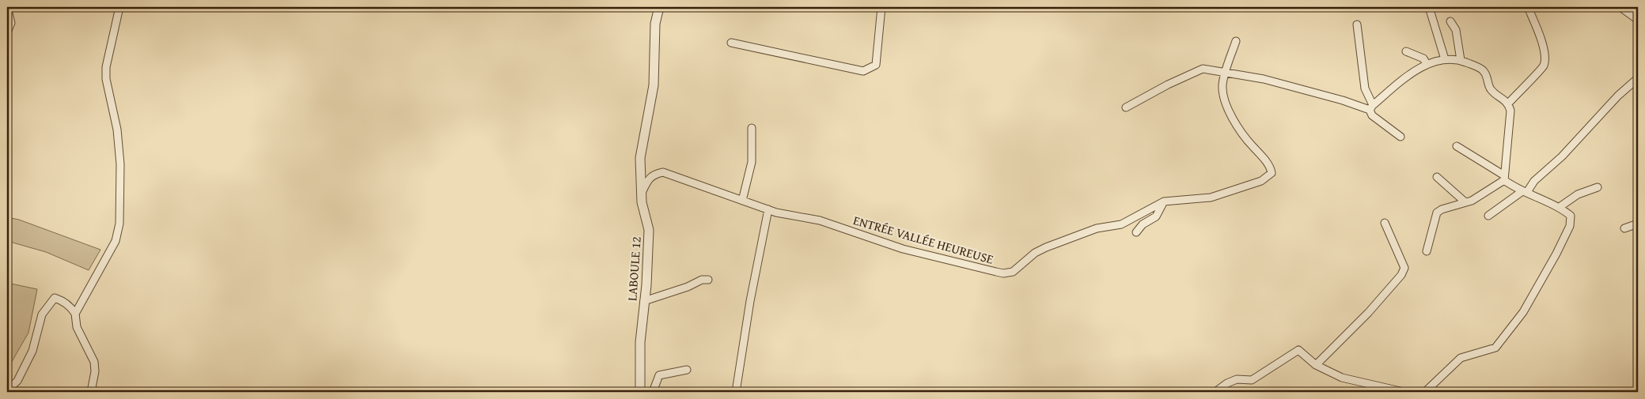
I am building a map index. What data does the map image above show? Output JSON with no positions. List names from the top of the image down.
{
  "streets": {
    "street": ["ENTRÉE VALLÉE HEUREUSE", "LABOULE 12"]
  },
  "crossings": [
    ["ENTRÉE VALLÉE HEUREUSE", "LABOULE 12"]
  ]
}
